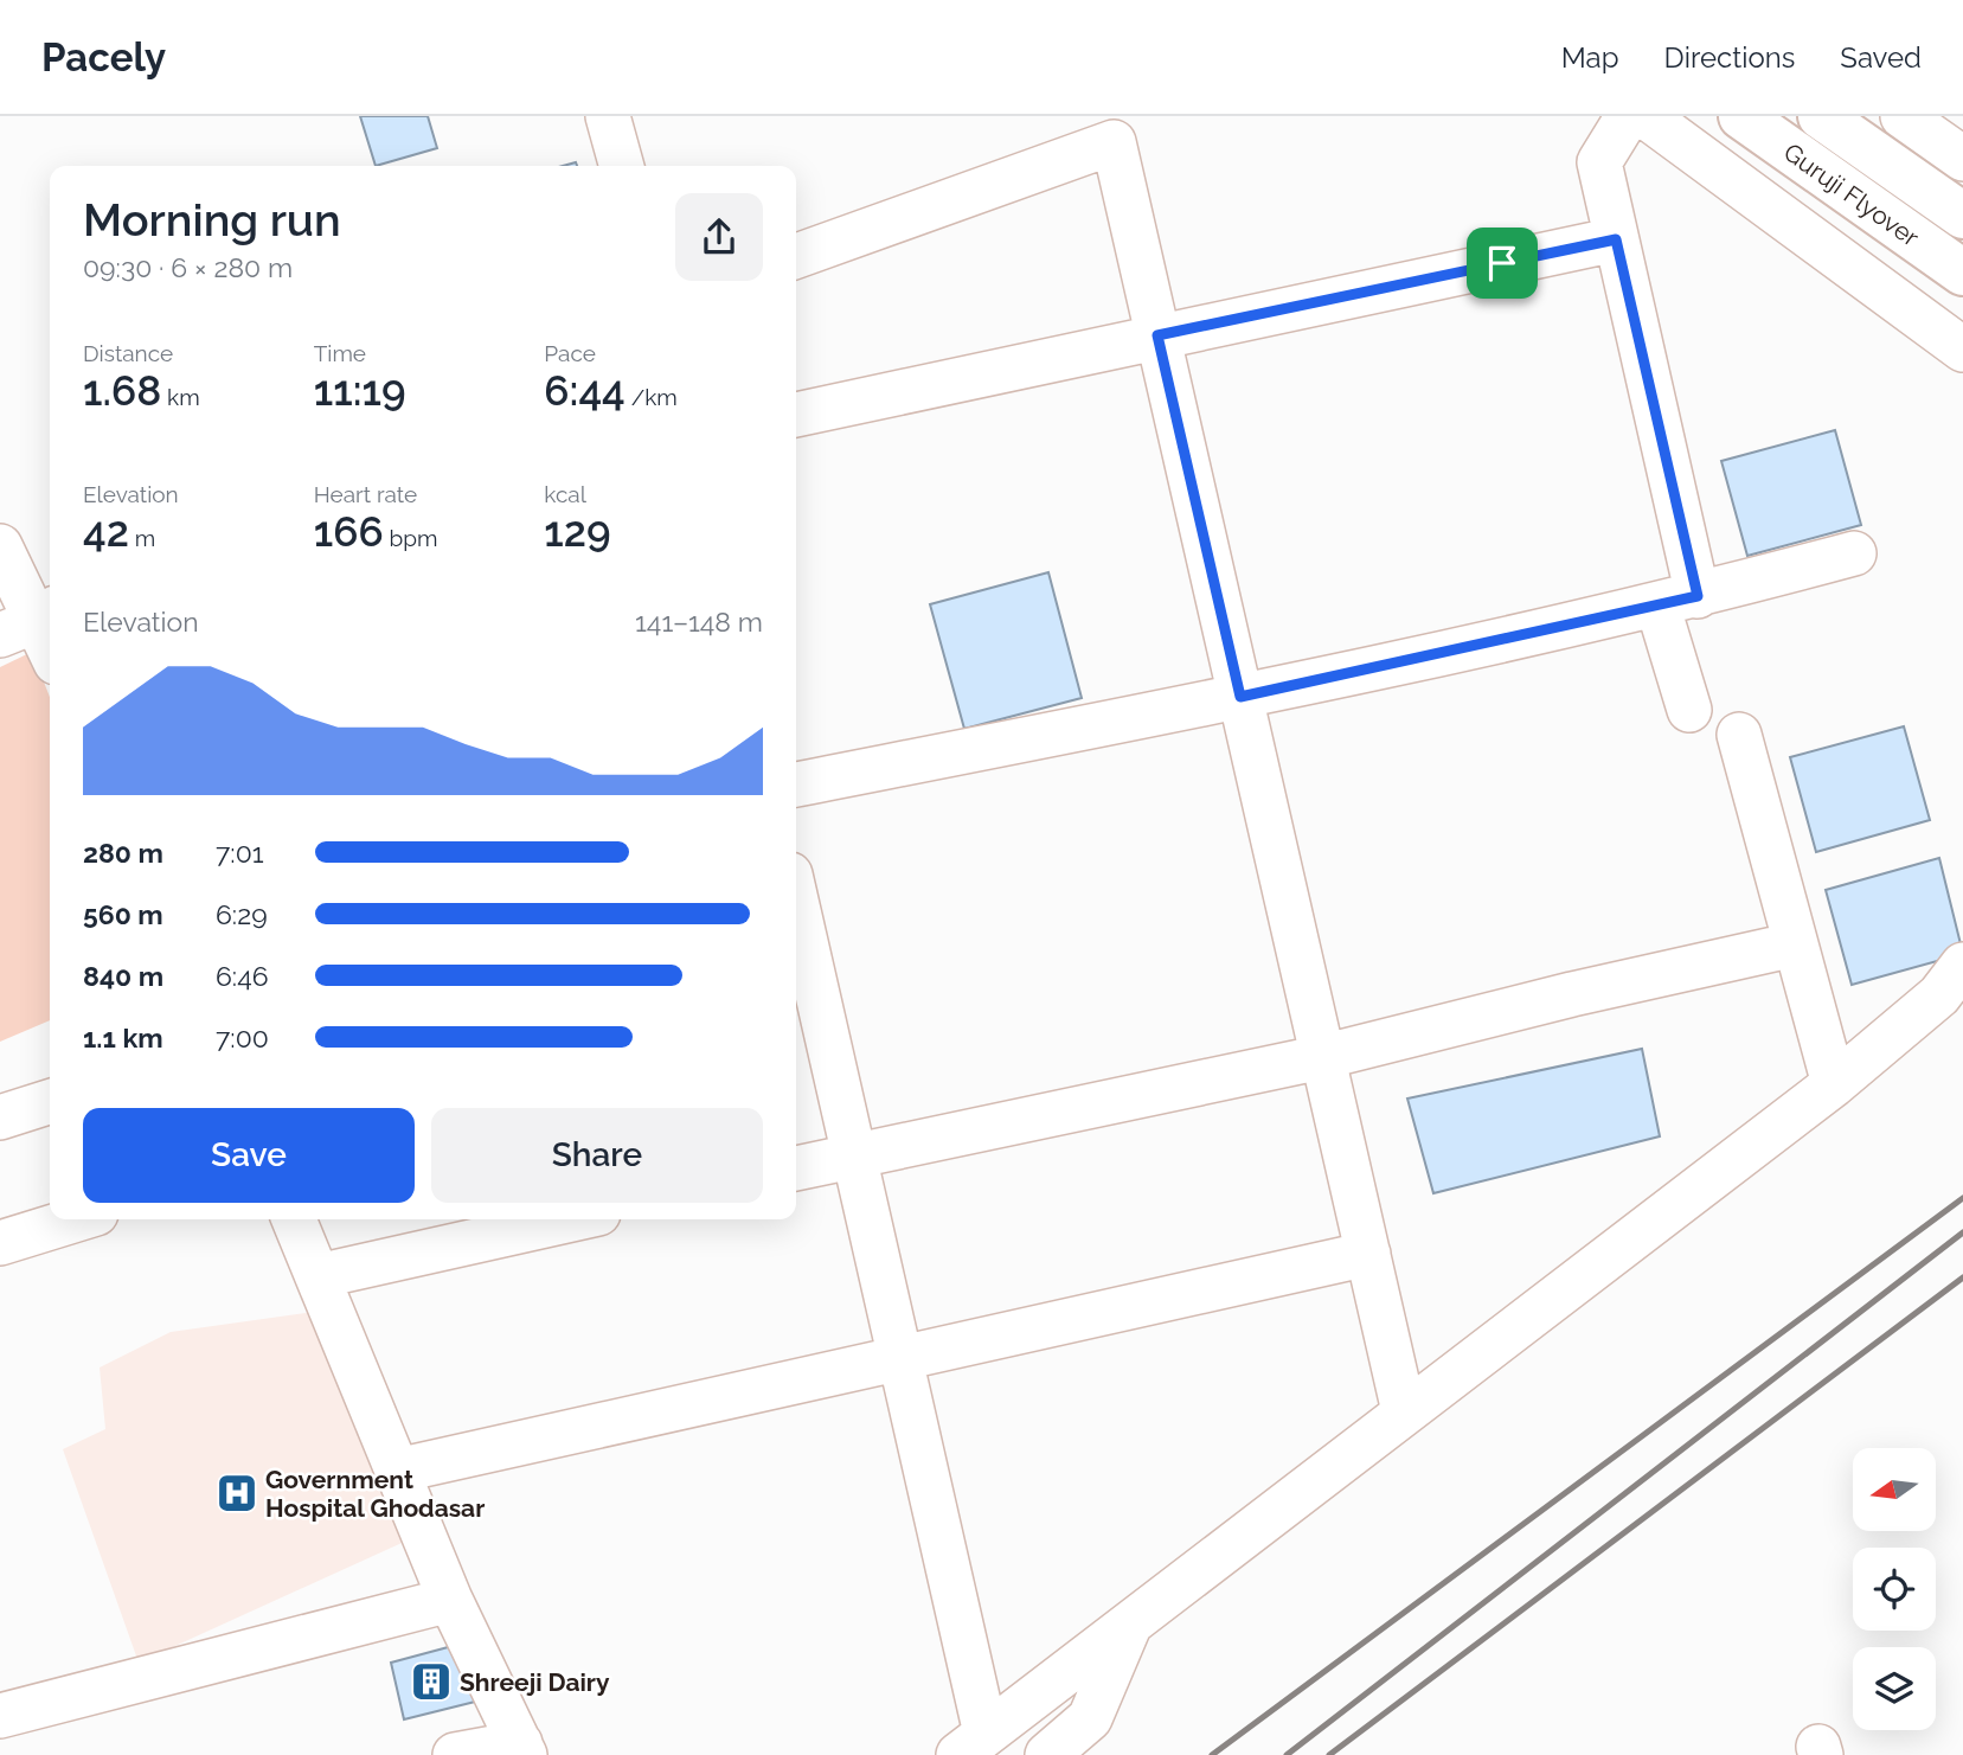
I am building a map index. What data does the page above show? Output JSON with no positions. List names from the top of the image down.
{
  "streets": {
    "main road": ["Guruji Flyover"]
  },
  "places": {
    "hospital": ["Government Hospital Ghodasar"],
    "building": ["Shreeji Dairy"]
  },
  "north": "left",
  "page": {
    "header": "Pacely",
    "nav": ["Map", "Directions", "Saved"],
    "heading": ["Morning run", "09:30 · 6 × 280 m"],
    "stats": [
      ["Distance", "1.68 km"],
      ["Time", "11:19"],
      ["Pace", "6:44 /km"],
      ["Elevation", "42 m"],
      ["Heart rate", "166 bpm"],
      ["kcal", "129"]
    ],
    "chart": ["Elevation", "141–148 m"],
    "list": [
      {
        "name": "280 m",
        "note": "7:01"
      },
      {
        "name": "560 m",
        "note": "6:29"
      },
      {
        "name": "840 m",
        "note": "6:46"
      },
      {
        "name": "1.1 km",
        "note": "7:00"
      }
    ],
    "buttons": ["Save", "Share"]
  }
}
